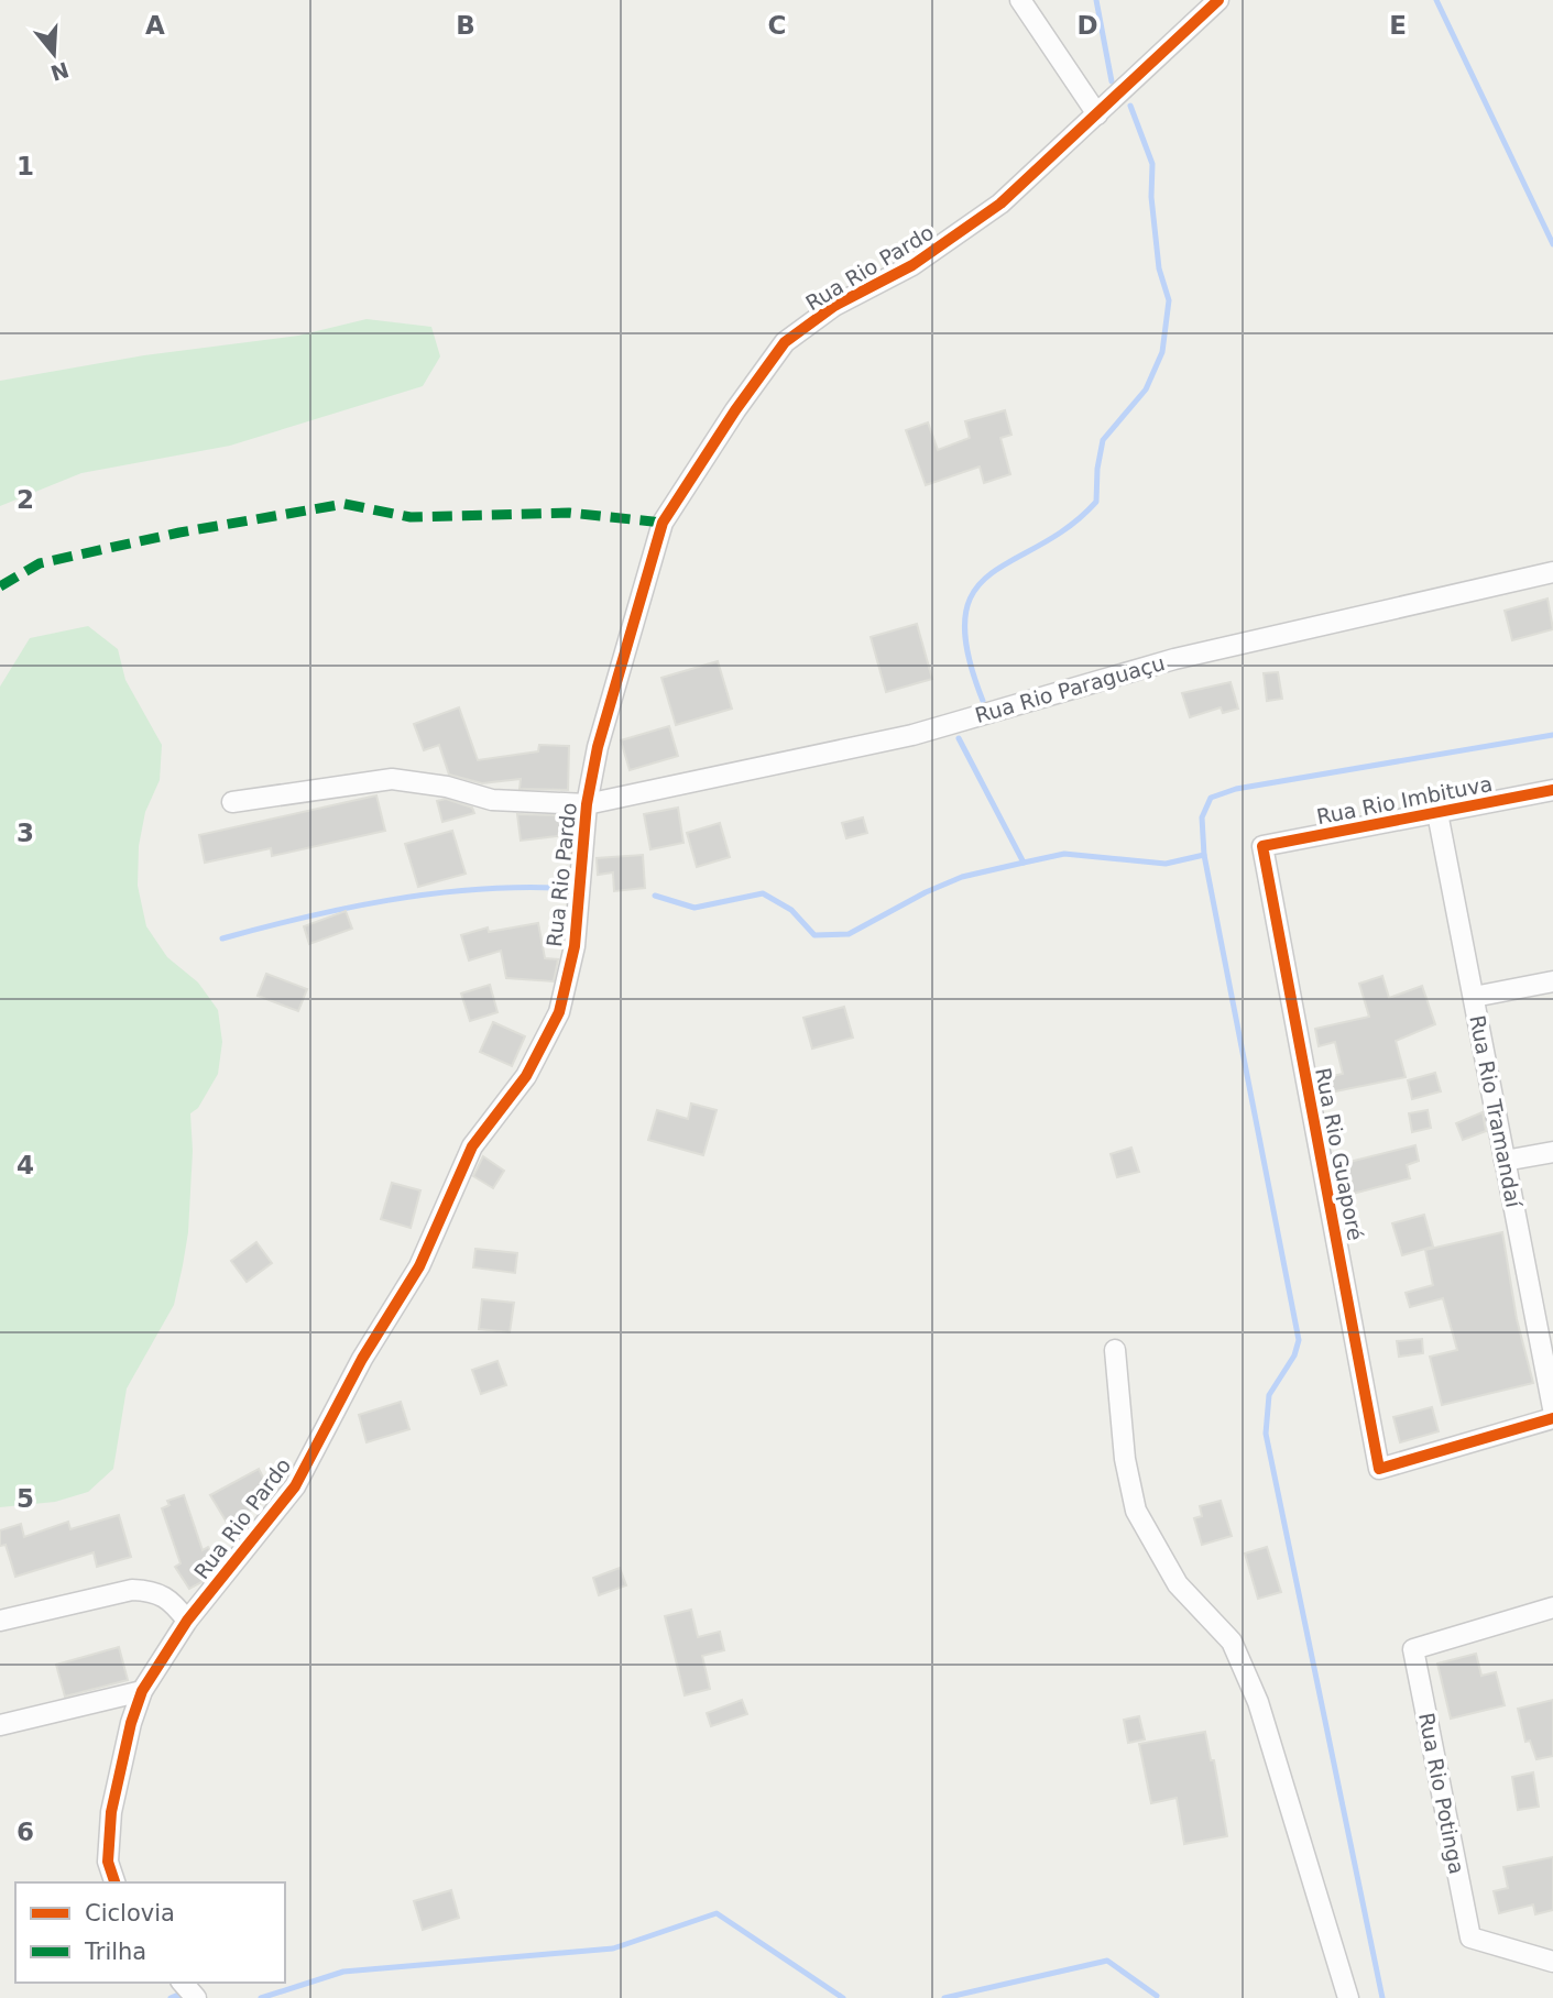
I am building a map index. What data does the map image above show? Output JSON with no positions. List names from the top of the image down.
{
  "streets": {
    "street": [
      "Rua Rio Pardo",
      "Rua Rio Paraguaçu",
      "Rua Rio Imbituva",
      "Rua Rio Tramandaí",
      "Rua Rio Guaporé",
      "Rua Rio Potinga"
    ]
  },
  "crossings": [
    ["Rua Rio Pardo", "Rua Rio Paraguaçu"],
    ["Rua Rio Imbituva", "Rua Rio Tramandaí"],
    ["Rua Rio Imbituva", "Rua Rio Guaporé"]
  ],
  "legend": ["Ciclovia", "Trilha"],
  "north": "bottom",
  "grid": {
    "columns": [
      "A",
      "B",
      "C",
      "D",
      "E"
    ],
    "rows": [
      "1",
      "2",
      "3",
      "4",
      "5",
      "6"
    ]
  }
}
